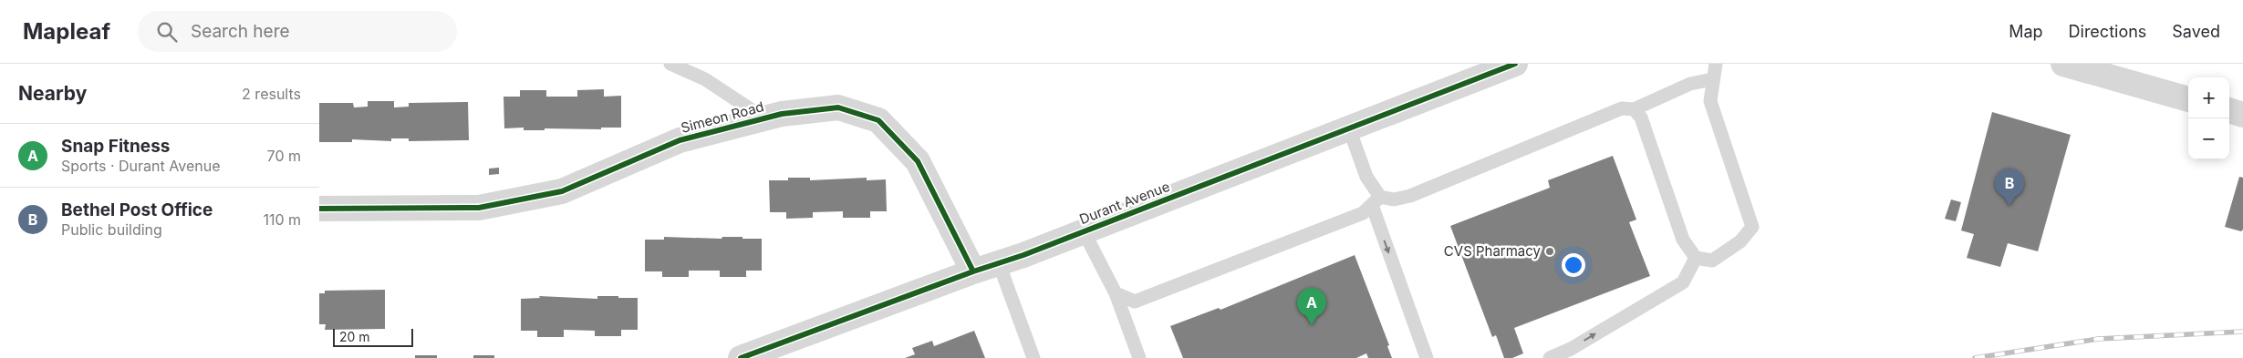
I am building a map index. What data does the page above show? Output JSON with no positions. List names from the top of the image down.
{
  "streets": {
    "street": ["Simeon Road", "Durant Avenue"]
  },
  "crossings": [
    ["Simeon Road", "Durant Avenue"]
  ],
  "places": ["CVS Pharmacy"],
  "scale_bar": "20 m",
  "page": {
    "header": "Mapleaf",
    "search": "Search here",
    "nav": ["Map", "Directions", "Saved"],
    "heading": ["Nearby", "2 results"],
    "map_buttons": ["+", "−"],
    "list": [
      {
        "mark": "A",
        "name": "Snap Fitness",
        "note": "Sports · Durant Avenue",
        "value": "70 m"
      },
      {
        "mark": "B",
        "name": "Bethel Post Office",
        "note": "Public building",
        "value": "110 m"
      }
    ],
    "pins": ["B", "A"],
    "scale": "20 m"
  }
}
